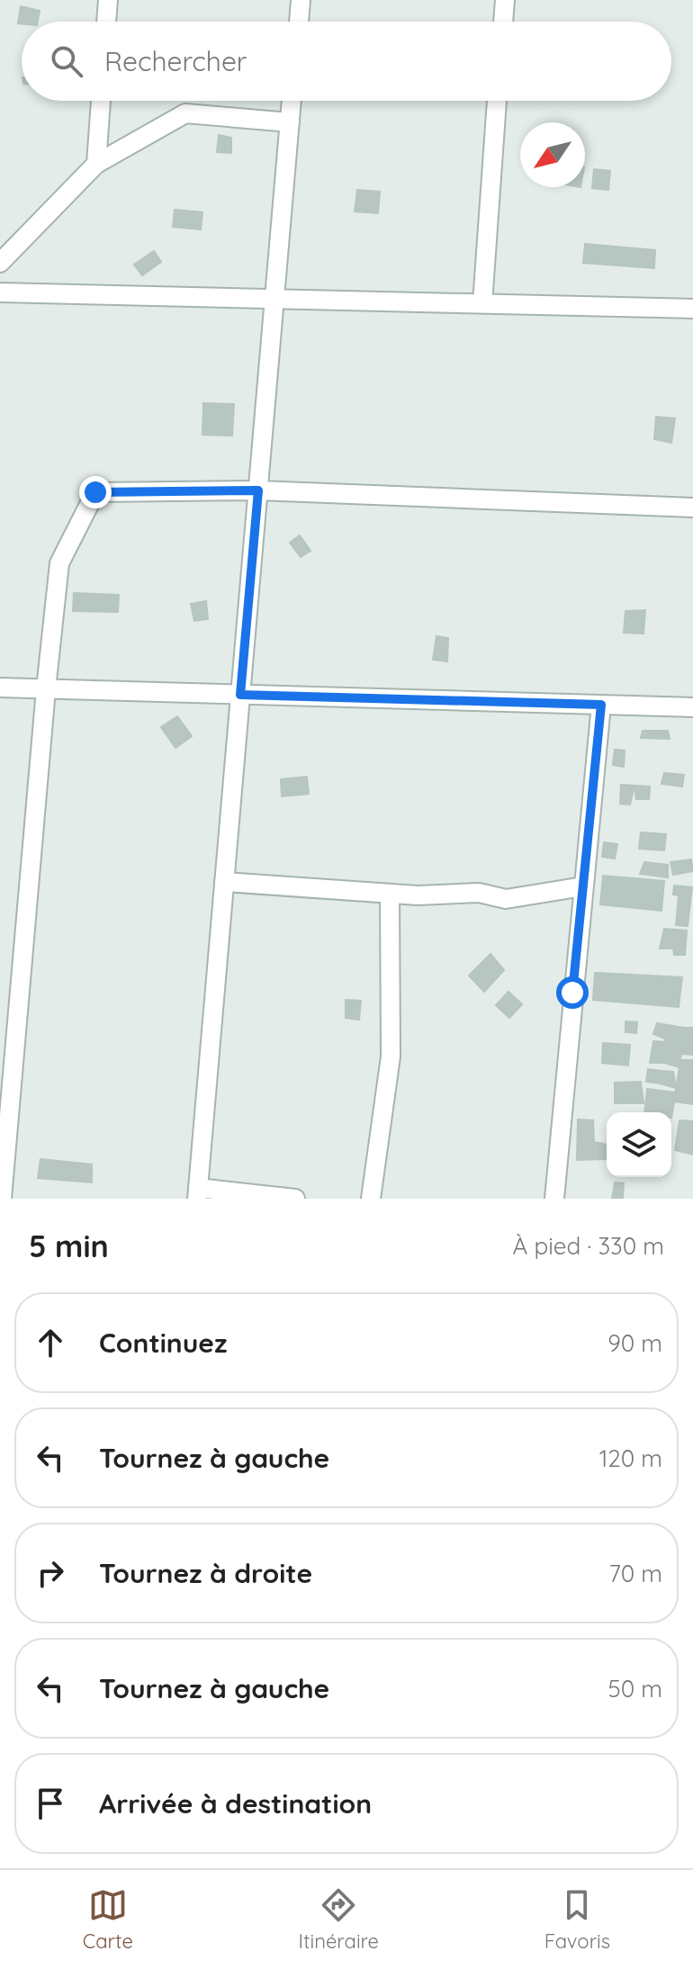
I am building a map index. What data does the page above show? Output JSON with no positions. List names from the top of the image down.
{
  "north": "bottom left",
  "page": {
    "search": "Rechercher",
    "heading": ["5 min", "À pied · 330 m"],
    "list": [
      ["Continuez", "90 m"],
      ["Tournez à gauche", "120 m"],
      ["Tournez à droite", "70 m"],
      ["Tournez à gauche", "50 m"],
      "Arrivée à destination"
    ],
    "nav": ["Carte", "Itinéraire", "Favoris"]
  }
}
